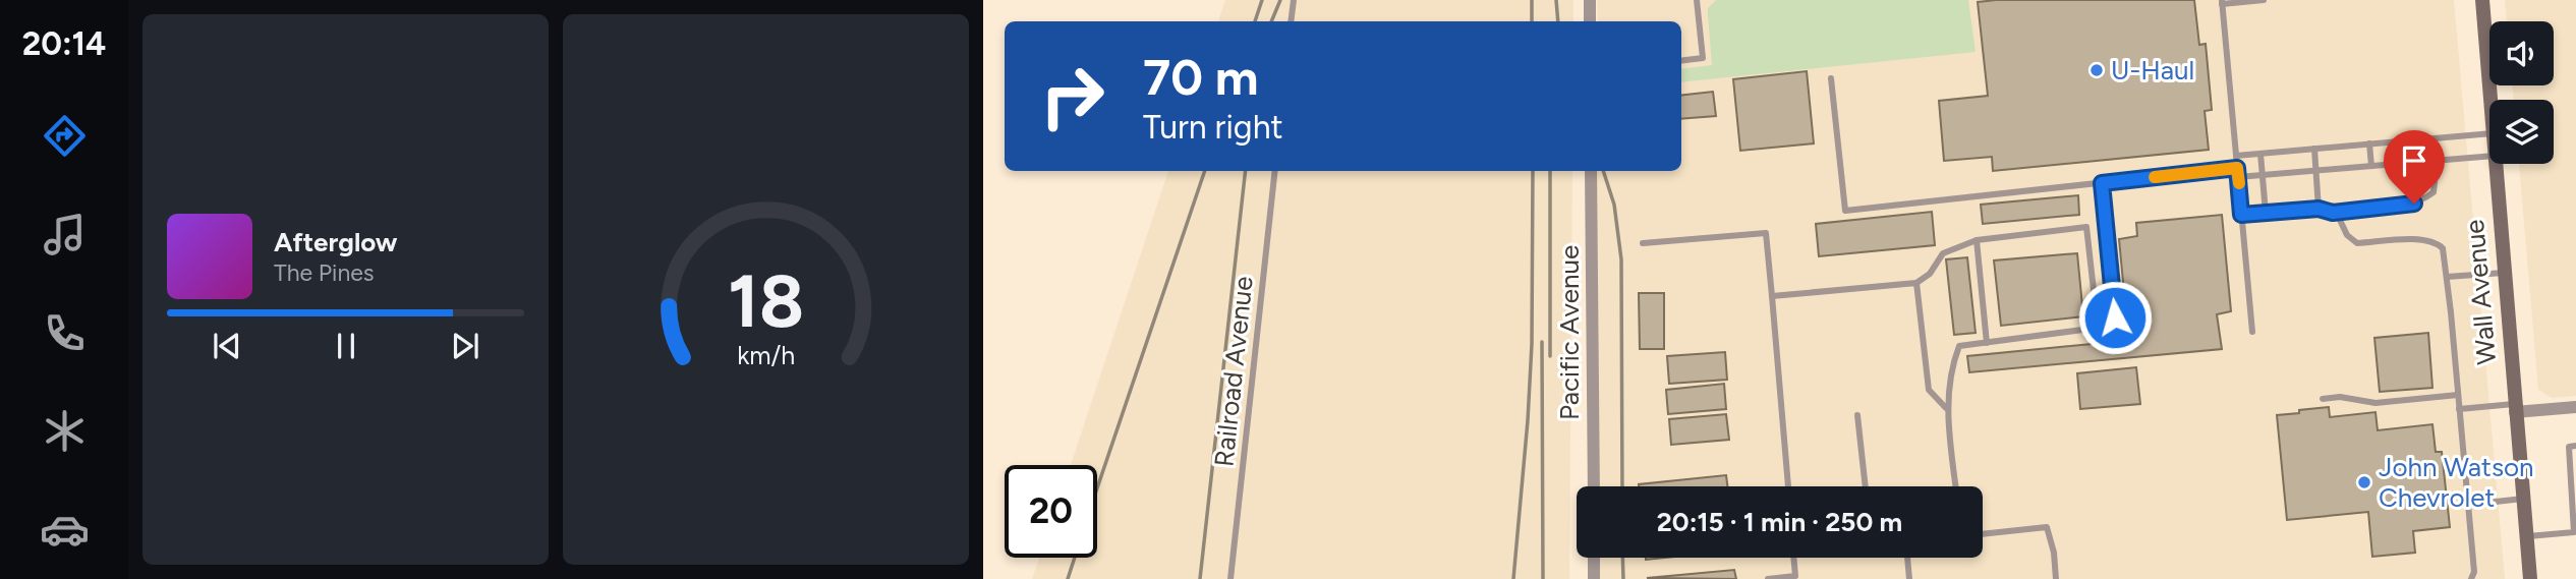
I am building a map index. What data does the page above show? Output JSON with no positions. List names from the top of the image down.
{
  "streets": {
    "main road": ["Wall Avenue"],
    "street": ["Pacific Avenue"],
    "lane": ["Railroad Avenue"]
  },
  "places": ["U-Haul", "John Watson Chevrolet"],
  "page": {
    "tabs": "20:14",
    "turn": ["70 m", "Turn right"],
    "song": ["Afterglow", "The Pines"],
    "limit": "20",
    "trip": "20:15 · 1 min · 250 m",
    "gauge": ["18", "km/h"]
  }
}
